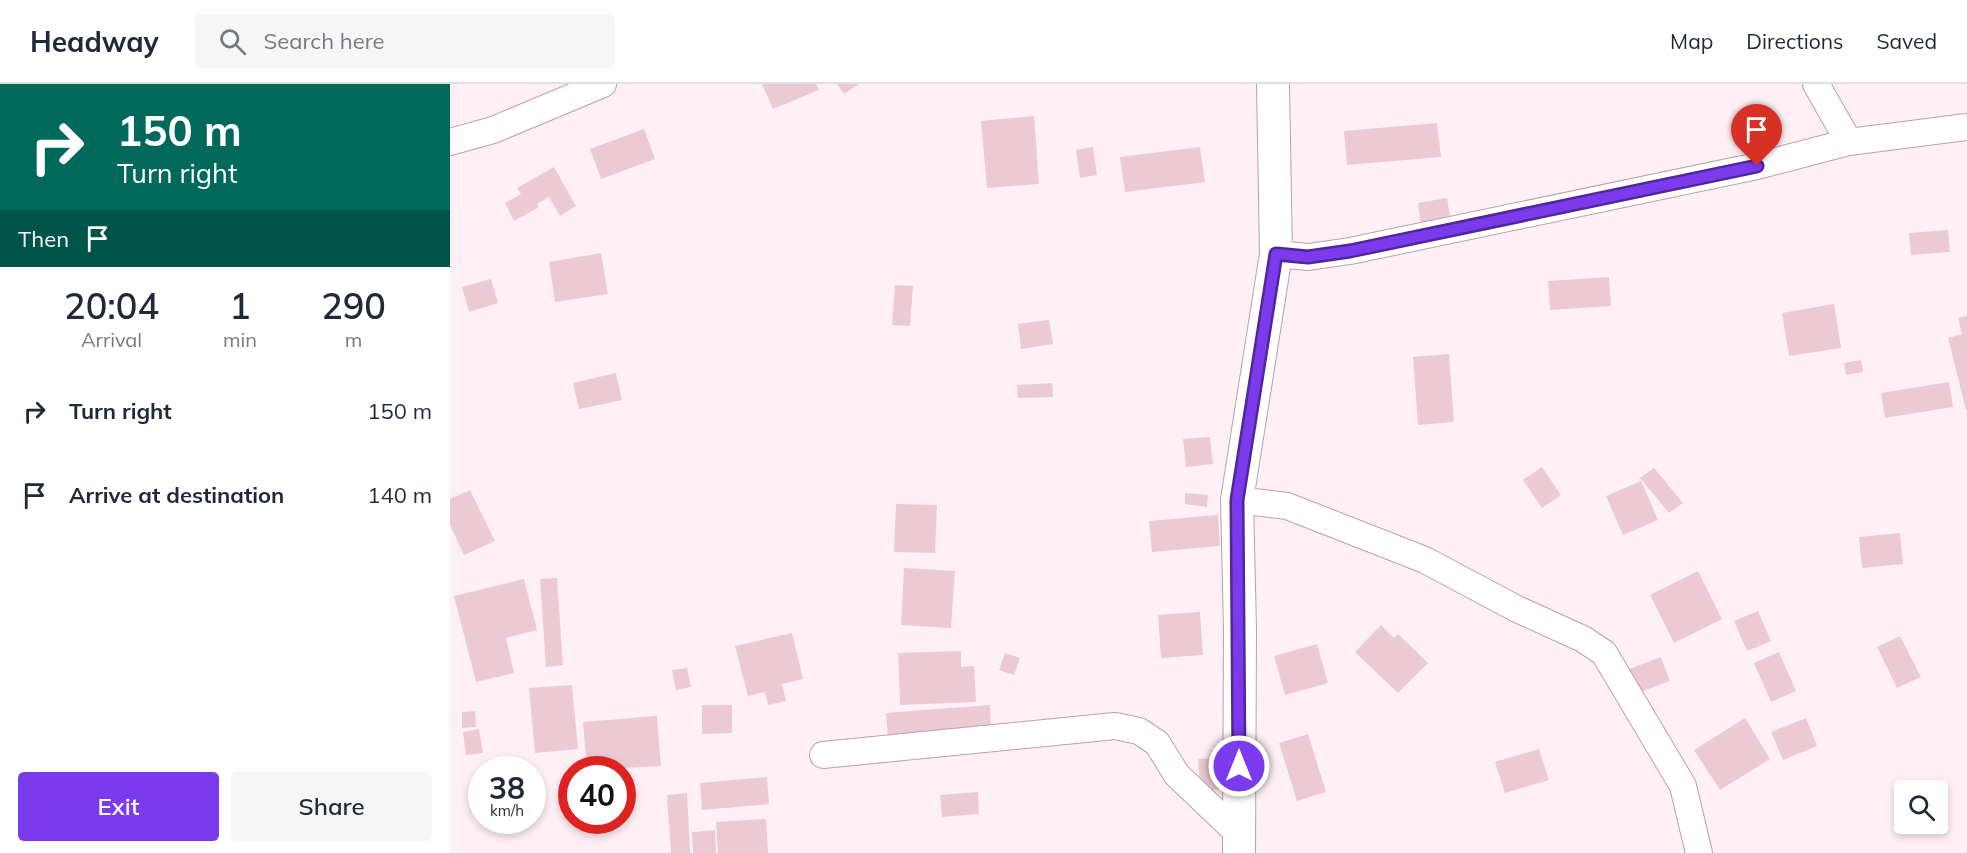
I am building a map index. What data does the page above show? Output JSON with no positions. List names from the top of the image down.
{
  "page": {
    "header": "Headway",
    "search": "Search here",
    "nav": ["Map", "Directions", "Saved"],
    "turn": ["150 m", "Turn right"],
    "then": "Then",
    "eta": [
      "20:04",
      "Arrival",
      "1",
      "min",
      "290",
      "m"
    ],
    "list": [
      {
        "name": "Turn right",
        "value": "150 m"
      },
      {
        "name": "Arrive at destination",
        "value": "140 m"
      }
    ],
    "speed": "38 km/h",
    "limit": "40",
    "buttons": ["Exit", "Share"]
  }
}
